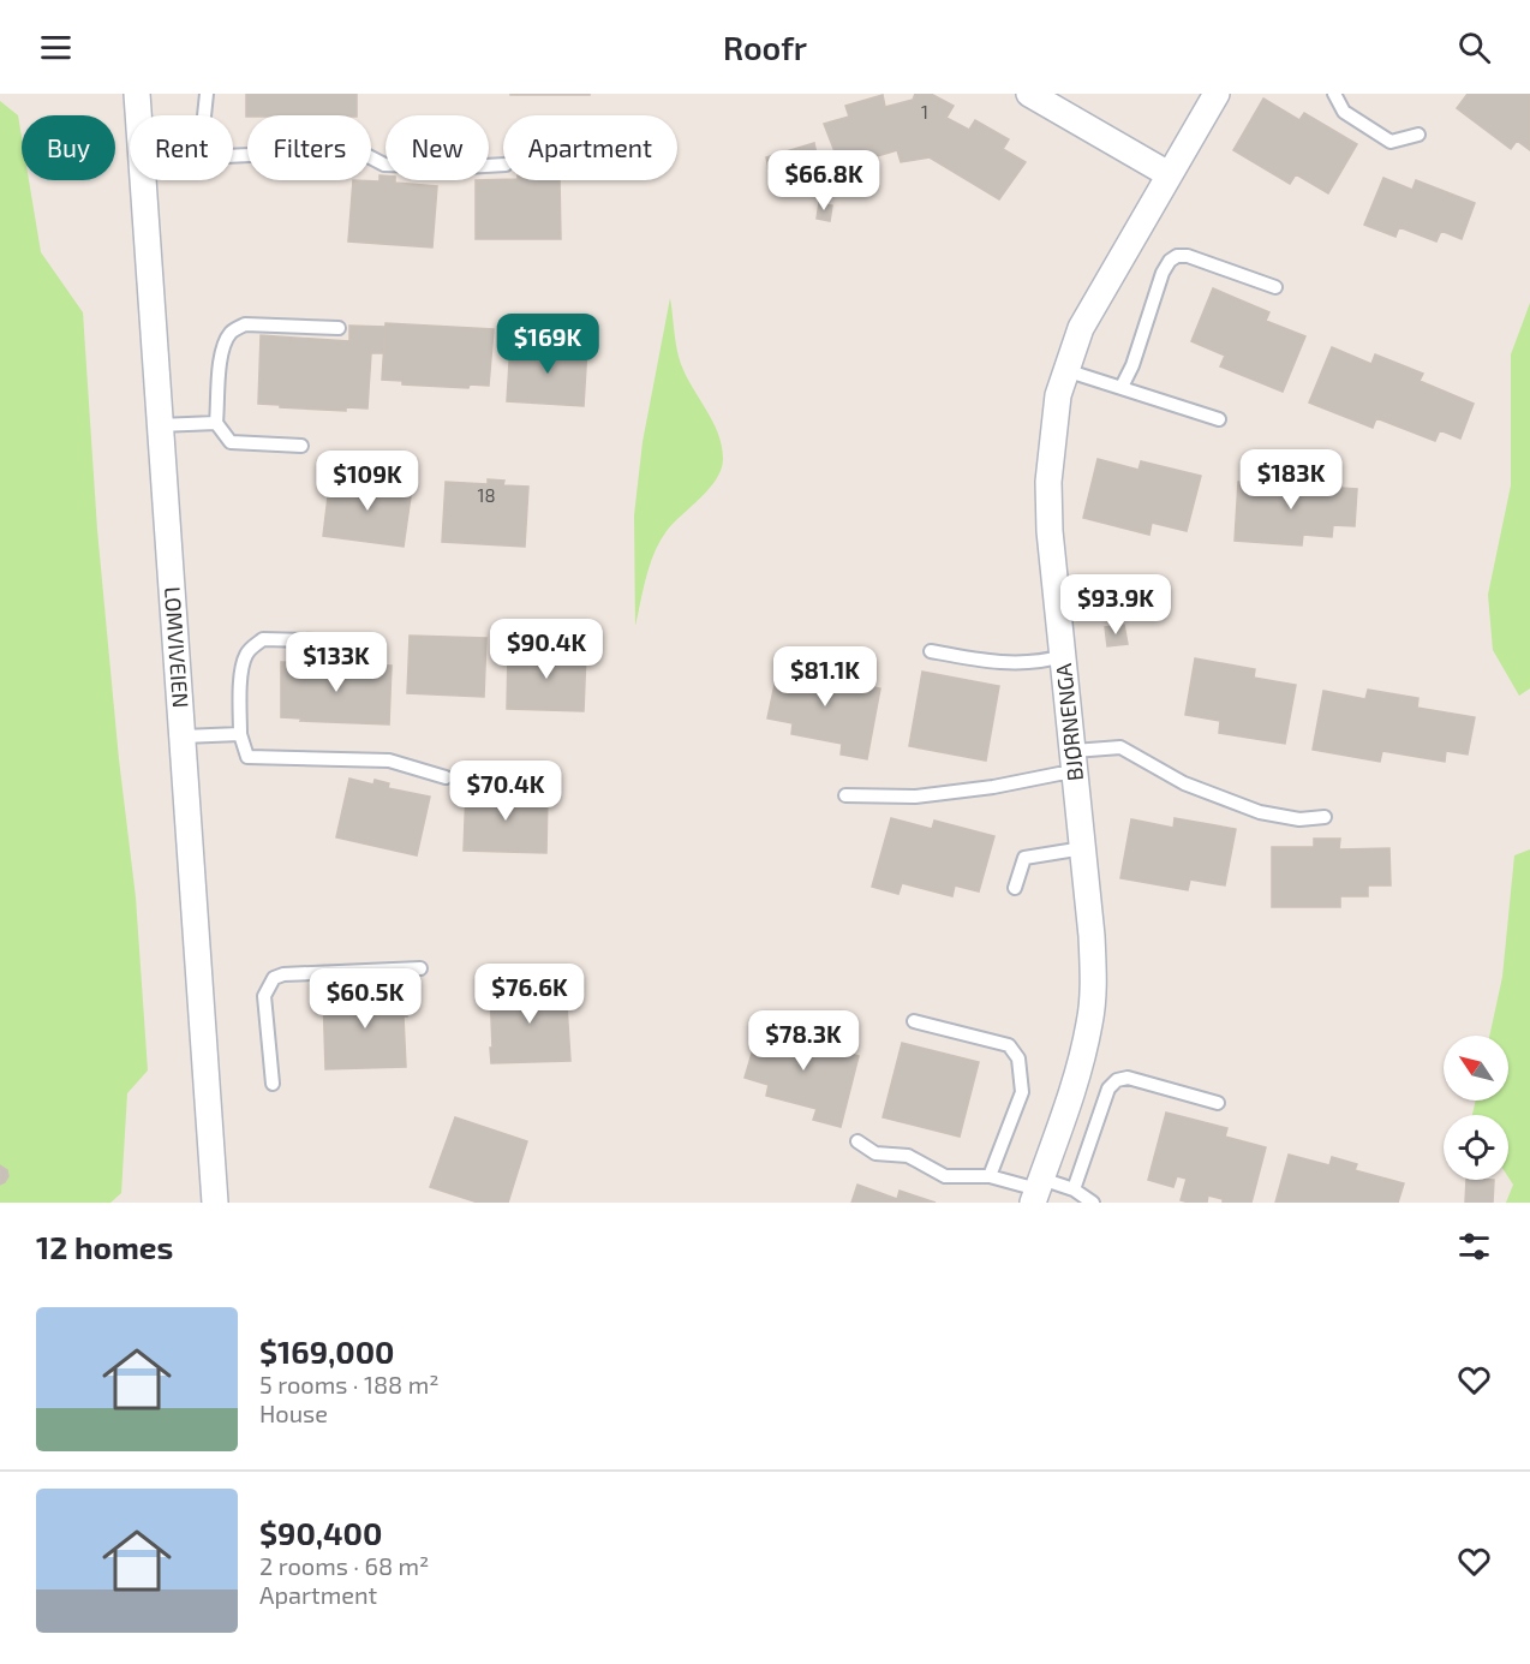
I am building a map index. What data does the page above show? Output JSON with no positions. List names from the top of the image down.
{
  "streets": {
    "street": ["LOMVIVEIEN", "BJØRNENGA"]
  },
  "house_numbers": ["1", "18"],
  "north": "top left",
  "page": {
    "header": "Roofr",
    "chip": [
      "Buy",
      "Rent",
      "Filters",
      "New",
      "Apartment"
    ],
    "price": [
      "$66.8K",
      "$169K",
      "$183K",
      "$109K",
      "$93.9K",
      "$90.4K",
      "$133K",
      "$81.1K",
      "$70.4K",
      "$76.6K",
      "$60.5K",
      "$78.3K"
    ],
    "heading": "12 homes",
    "list": [
      {
        "name": "$169,000",
        "note": "5 rooms · 188 m² · House"
      },
      {
        "name": "$90,400",
        "note": "2 rooms · 68 m² · Apartment"
      }
    ]
  }
}
